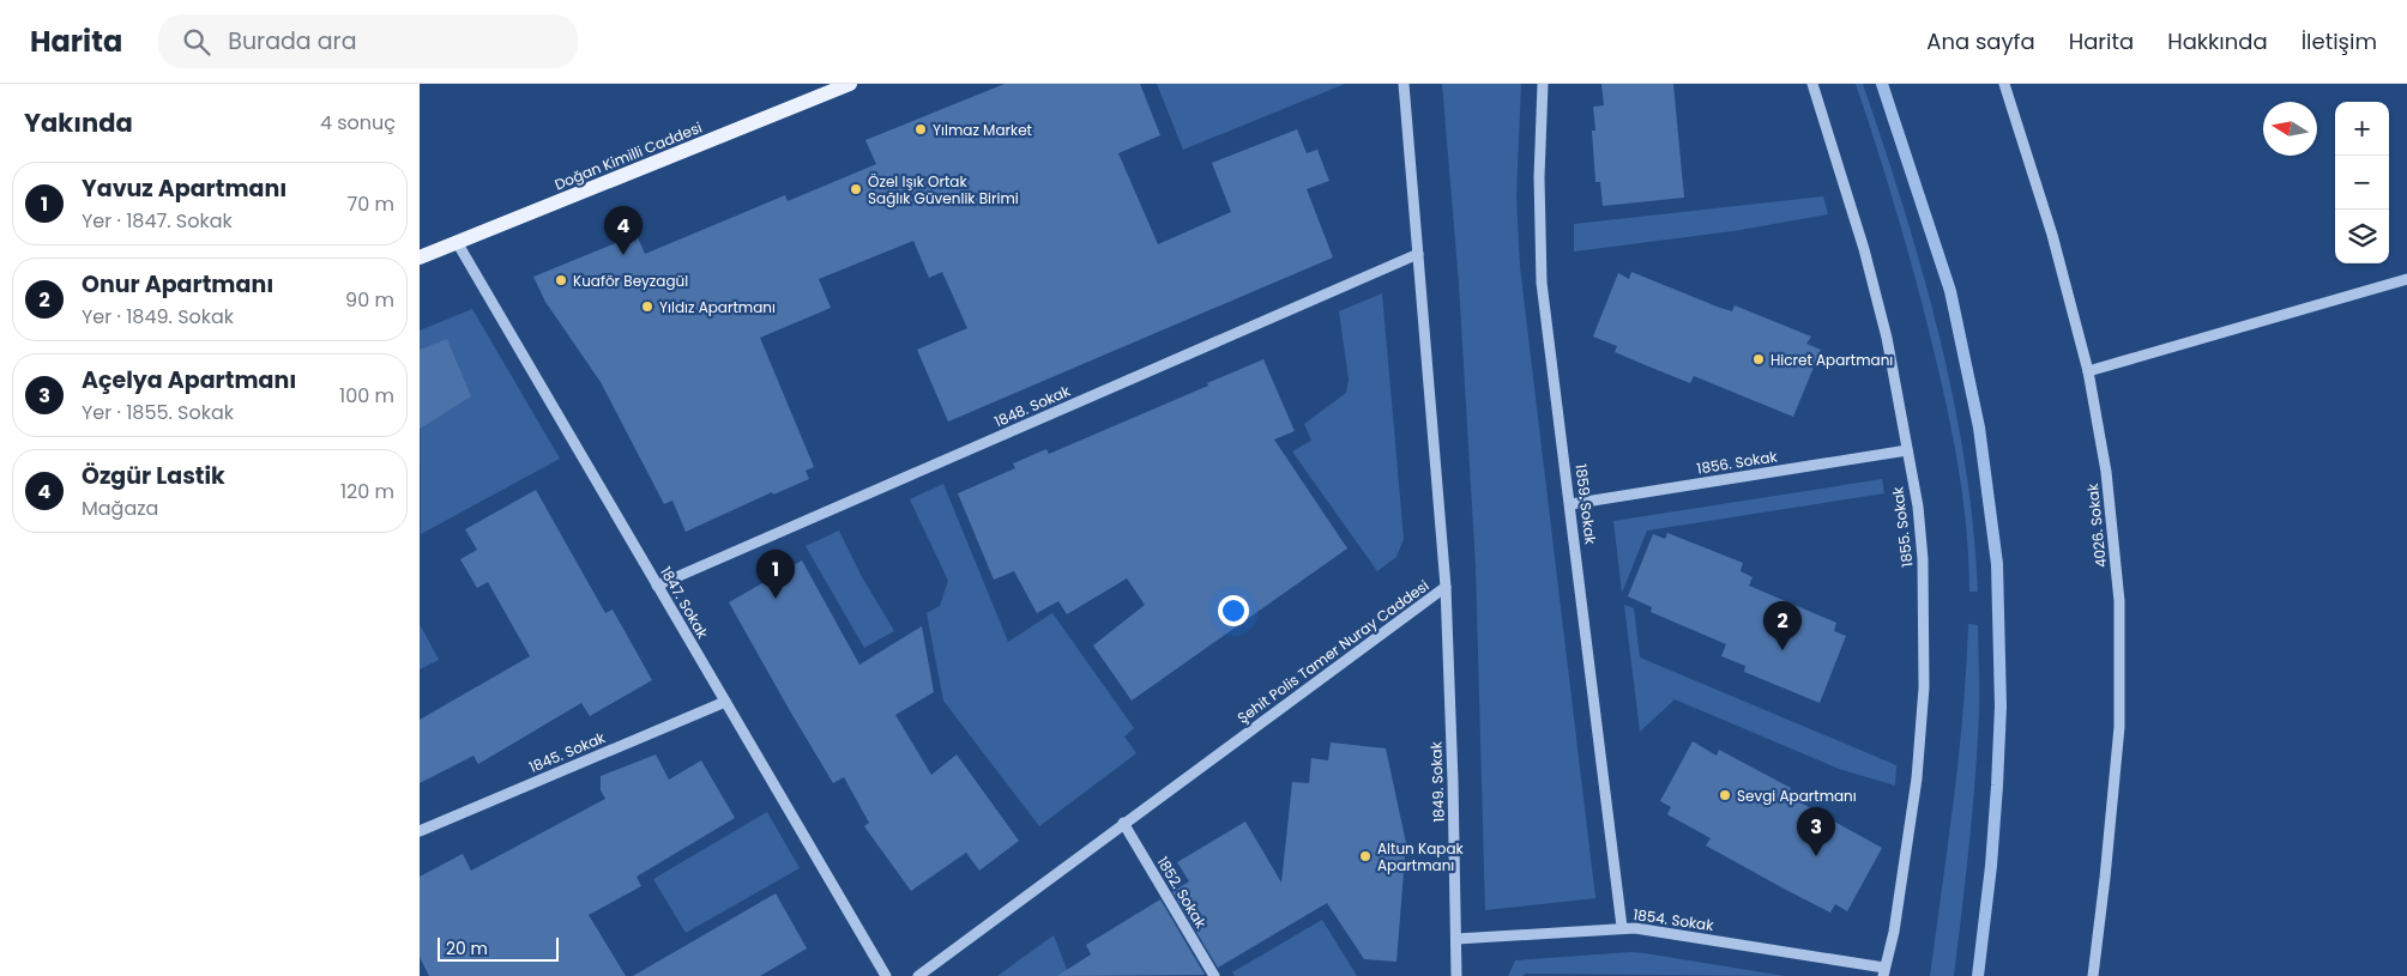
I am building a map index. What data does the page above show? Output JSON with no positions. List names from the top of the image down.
{
  "streets": {
    "main road": ["Doğan Kimilli Caddesi"],
    "street": [
      "1848. Sokak",
      "1856. Sokak",
      "1859. Sokak",
      "4026. Sokak",
      "1855. Sokak",
      "1847. Sokak",
      "Şehit Polis Tamer Nuray Caddesi",
      "1845. Sokak",
      "1849. Sokak",
      "1852. Sokak",
      "1854. Sokak"
    ]
  },
  "crossings": [
    ["Doğan Kimilli Caddesi", "1847. Sokak"],
    ["1848. Sokak", "1847. Sokak"],
    ["1848. Sokak", "Şehit Polis Tamer Nuray Caddesi"],
    ["1856. Sokak", "1859. Sokak"],
    ["1856. Sokak", "1855. Sokak"],
    ["1859. Sokak", "1854. Sokak"],
    ["1855. Sokak", "1854. Sokak"],
    ["1847. Sokak", "1845. Sokak"],
    ["Şehit Polis Tamer Nuray Caddesi", "1849. Sokak"],
    ["Şehit Polis Tamer Nuray Caddesi", "1852. Sokak"],
    ["1849. Sokak", "1854. Sokak"]
  ],
  "places": [
    "Yılmaz Market",
    "Özel Işık Ortak Sağlık Güvenlik Birimi",
    "Kuaför Beyzagül",
    "Yıldız Apartmanı",
    "Hicret Apartmanı",
    "Sevgi Apartmanı",
    "Altun Kapak Apartmanı"
  ],
  "scale_bar": "20 m",
  "north": "left",
  "page": {
    "header": "Harita",
    "search": "Burada ara",
    "nav": [
      "Ana sayfa",
      "Harita",
      "Hakkında",
      "İletişim"
    ],
    "heading": ["Yakında", "4 sonuç"],
    "map_buttons": ["+", "−"],
    "list": [
      {
        "mark": "1",
        "name": "Yavuz Apartmanı",
        "note": "Yer · 1847. Sokak",
        "value": "70 m"
      },
      {
        "mark": "2",
        "name": "Onur Apartmanı",
        "note": "Yer · 1849. Sokak",
        "value": "90 m"
      },
      {
        "mark": "3",
        "name": "Açelya Apartmanı",
        "note": "Yer · 1855. Sokak",
        "value": "100 m"
      },
      {
        "mark": "4",
        "name": "Özgür Lastik",
        "note": "Mağaza",
        "value": "120 m"
      }
    ],
    "pins": [
      "4",
      "1",
      "2",
      "3"
    ],
    "scale": "20 m"
  }
}
